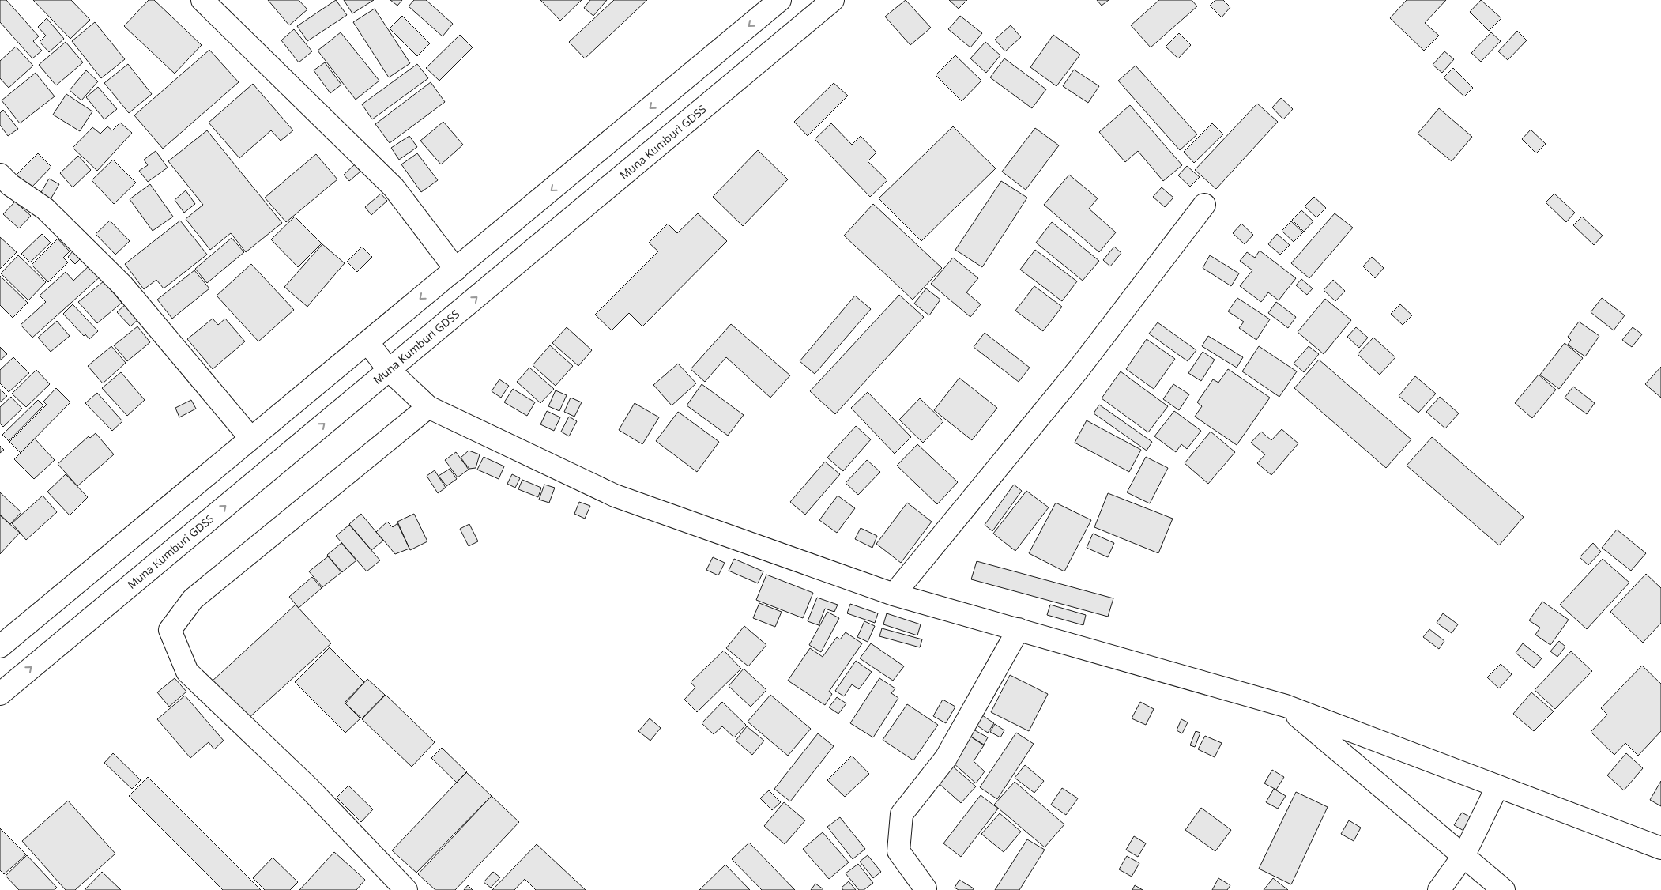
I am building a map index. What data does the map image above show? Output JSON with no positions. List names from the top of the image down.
{
  "streets": {
    "main road": ["Muna Kumburi GDSS"]
  }
}
